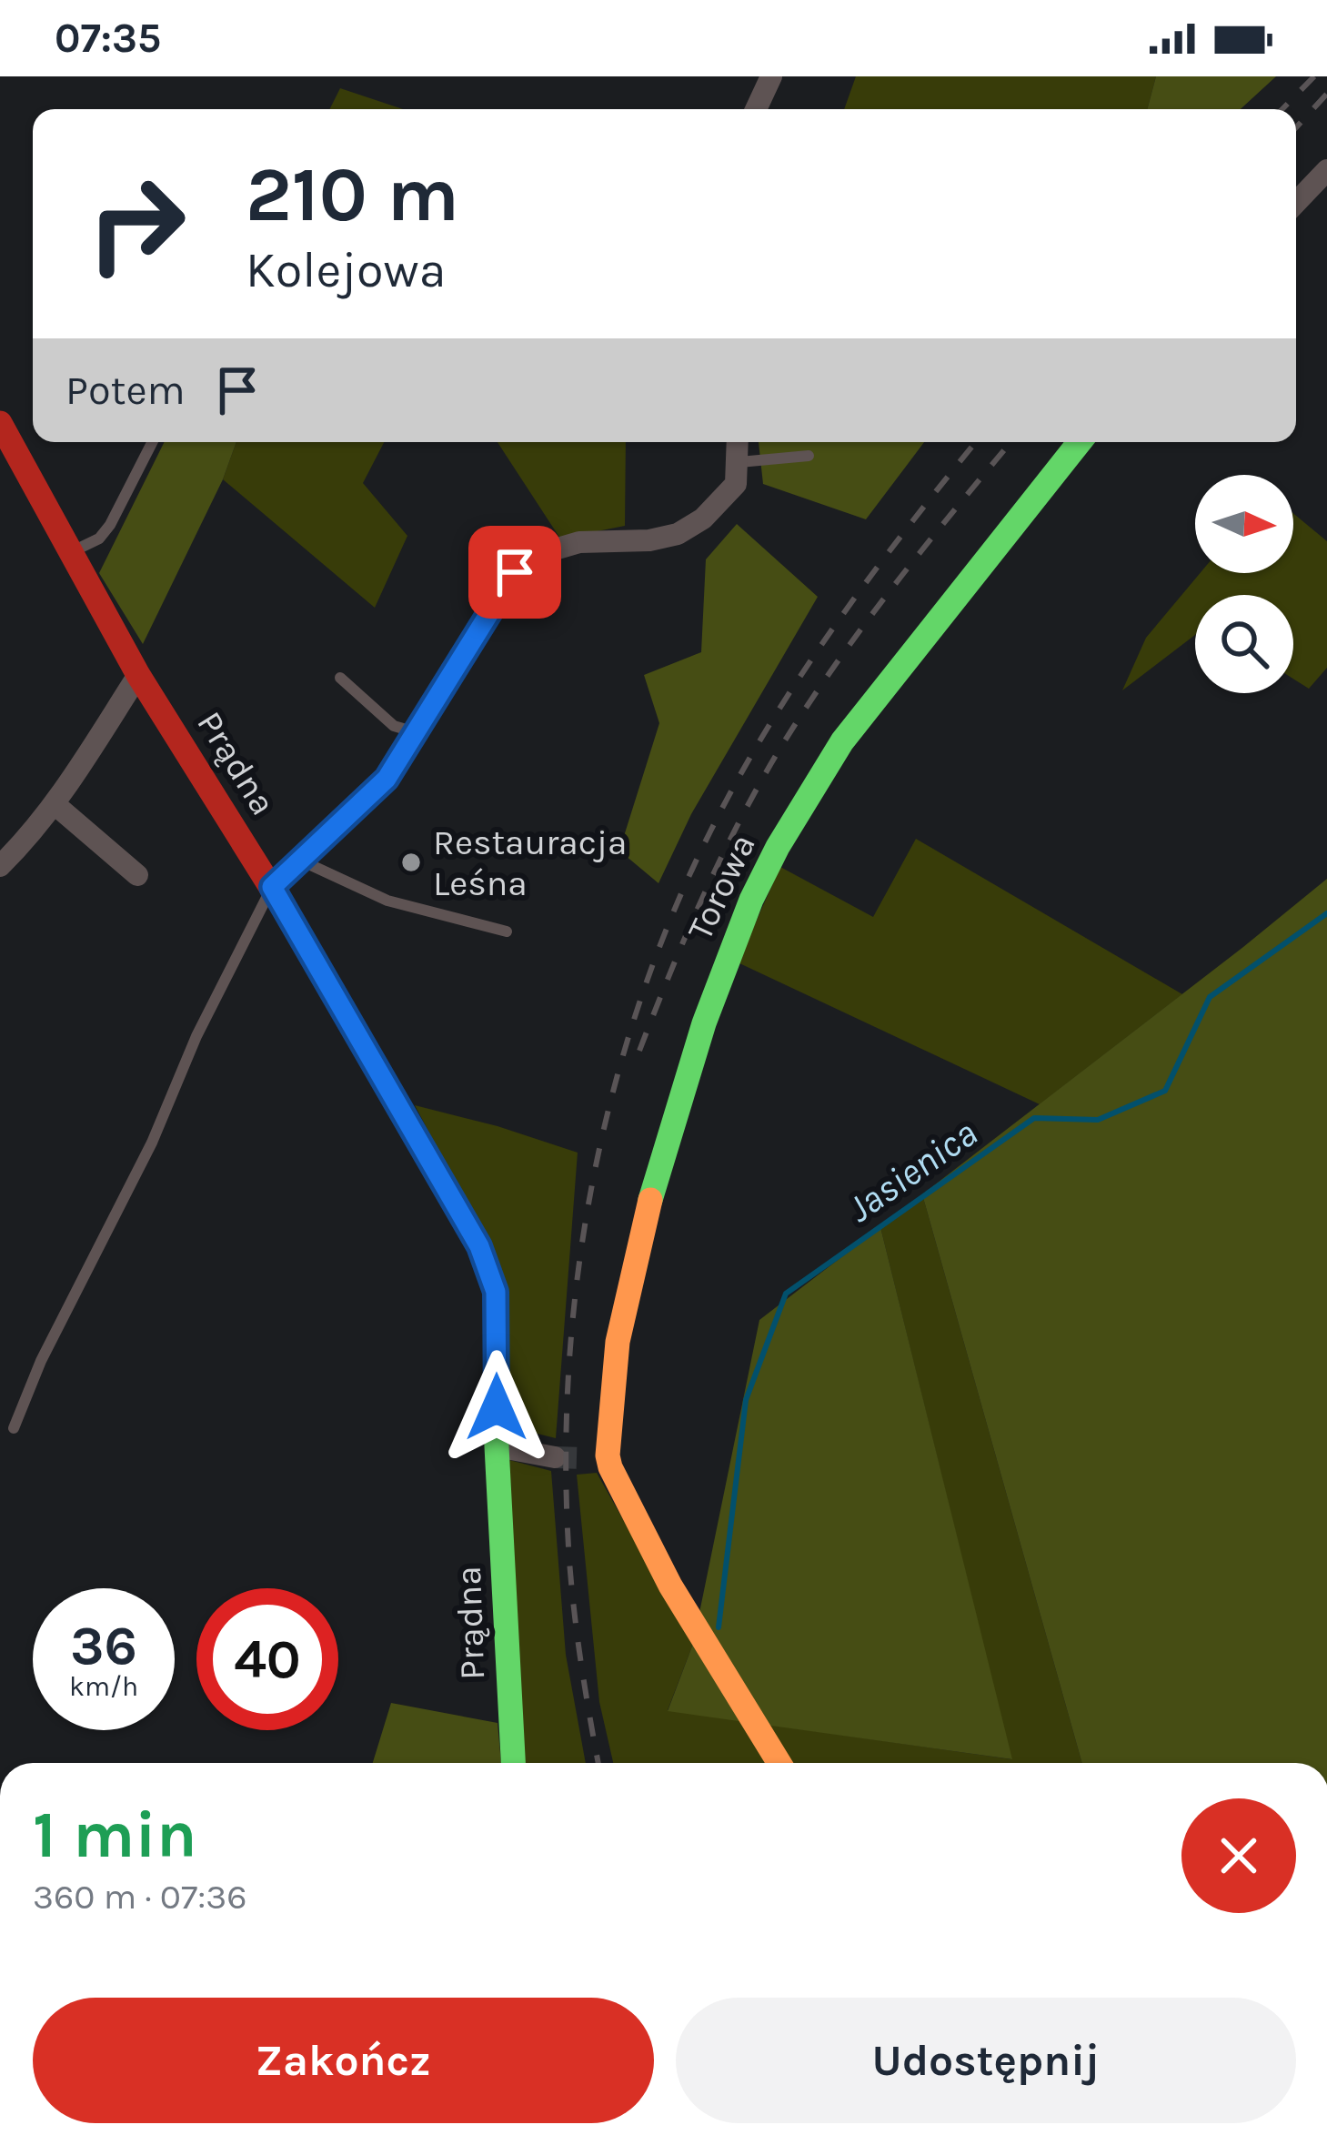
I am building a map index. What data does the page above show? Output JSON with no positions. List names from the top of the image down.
{
  "streets": {
    "street": ["Prądna", "Torowa"]
  },
  "water": ["Jasienica"],
  "places": ["Restauracja Leśna"],
  "north": "right",
  "page": {
    "status": "07:35",
    "turn": ["210 m", "Kolejowa"],
    "then": "Potem",
    "speed": "36 km/h",
    "limit": "40",
    "heading": ["1 min", "360 m · 07:36"],
    "buttons": ["Zakończ", "Udostępnij"]
  }
}
